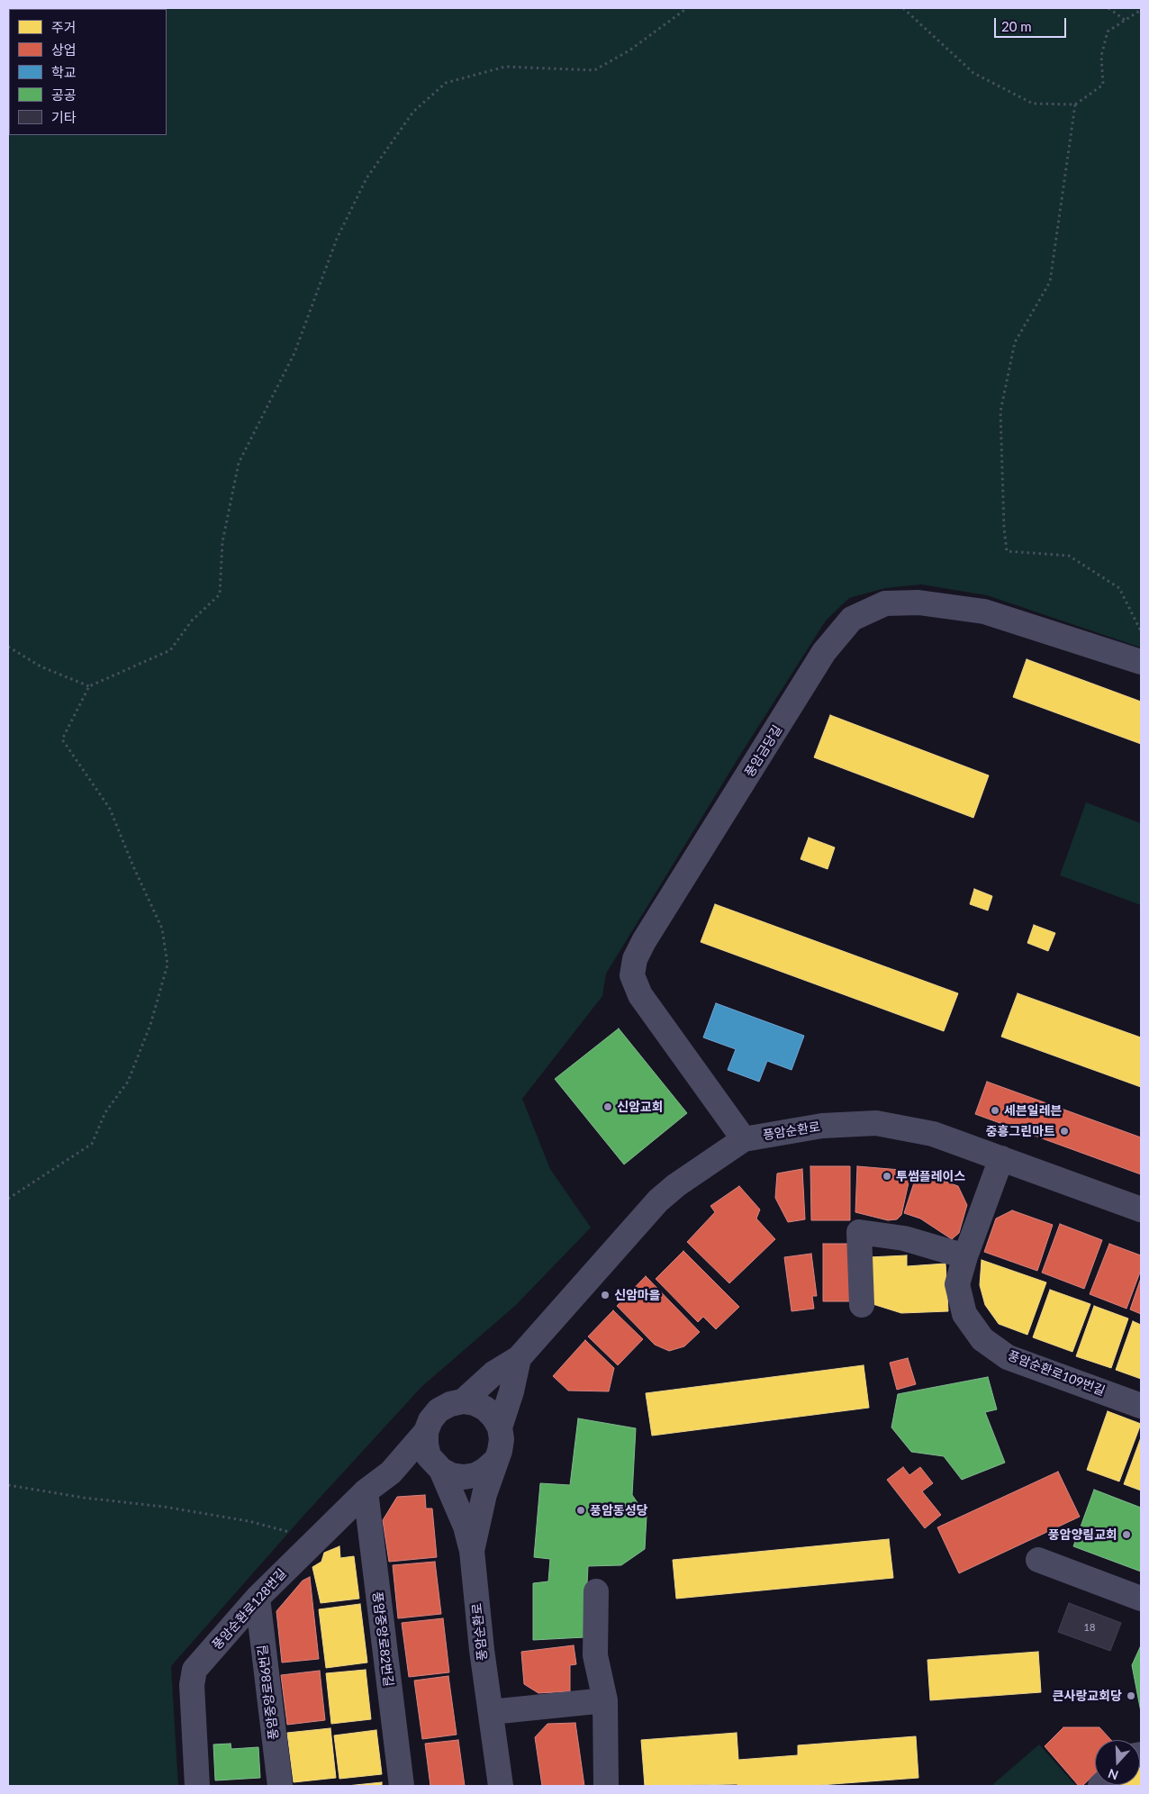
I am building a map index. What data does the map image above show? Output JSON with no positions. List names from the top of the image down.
{
  "streets": {
    "street": [
      "풍암금당길",
      "풍암순환로",
      "풍암순환로109번길",
      "풍암순환로128번길",
      "풍암중앙로82번길",
      "풍암중앙로86번길"
    ]
  },
  "crossings": [
    ["풍암금당길", "풍암순환로"],
    ["풍암순환로", "풍암순환로109번길"],
    ["풍암순환로", "풍암순환로128번길"],
    ["풍암순환로128번길", "풍암중앙로82번길"],
    ["풍암순환로128번길", "풍암중앙로86번길"]
  ],
  "places": [
    "신암교회",
    "세븐일레븐",
    "중흥그린마트",
    "투썸플레이스",
    "신암마을",
    "풍암동성당",
    "풍암양림교회",
    "큰사랑교회당"
  ],
  "house_numbers": ["18"],
  "legend": [
    "주거",
    "상업",
    "학교",
    "공공",
    "기타"
  ],
  "scale_bar": "20 m",
  "north": "bottom"
}
